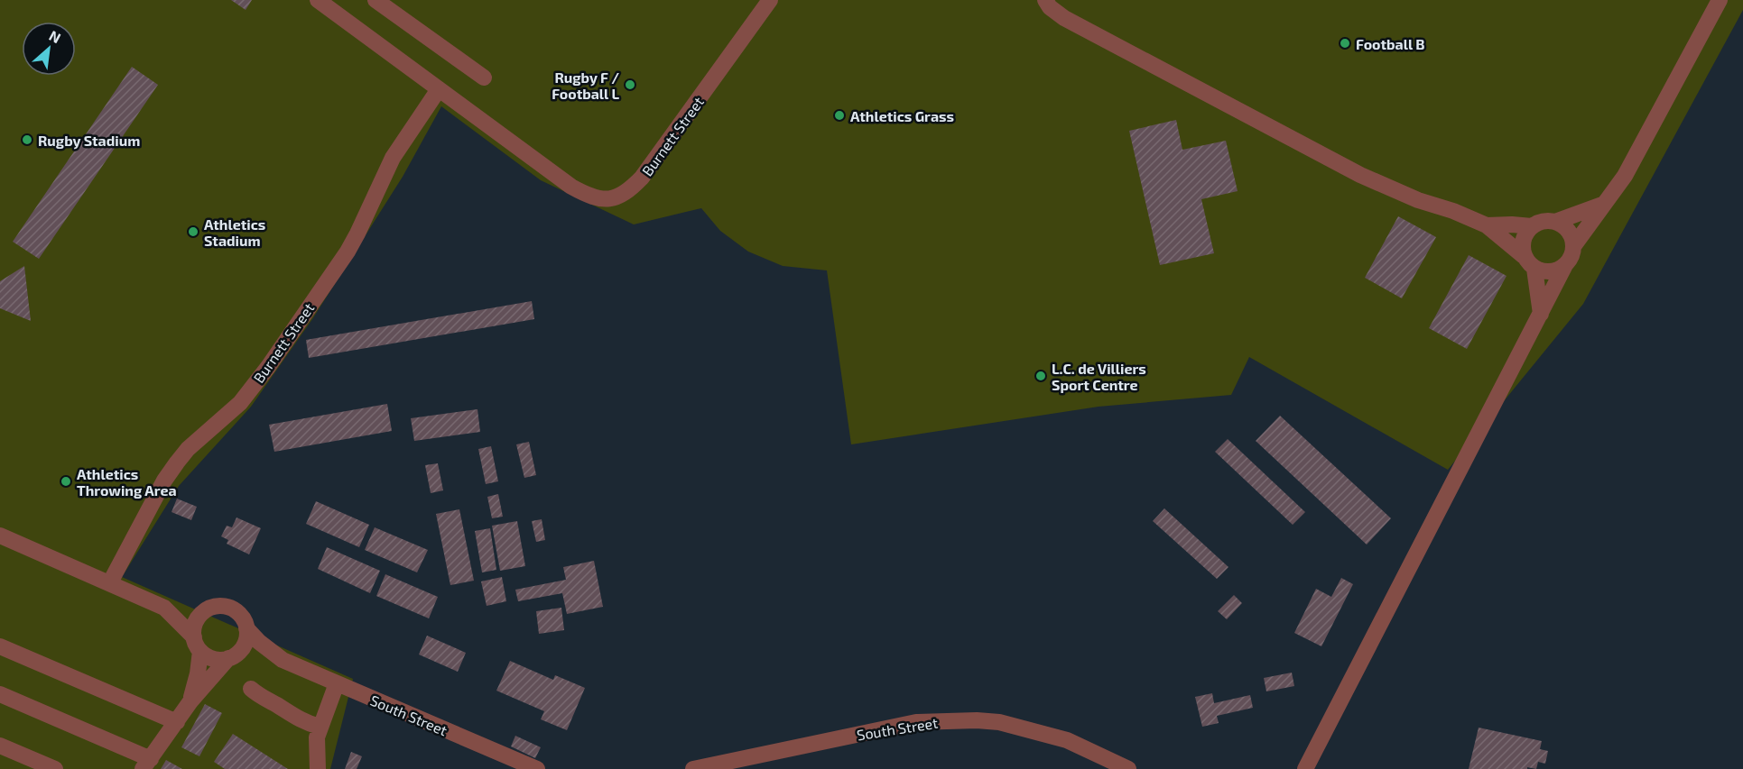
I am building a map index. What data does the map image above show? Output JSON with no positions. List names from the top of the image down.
{
  "streets": {
    "street": ["Burnett Street", "South Street"]
  },
  "places": [
    "Football B",
    "Rugby F / Football L",
    "Athletics Grass",
    "Rugby Stadium",
    "Athletics Stadium",
    "L.C. de Villiers Sport Centre",
    "Athletics Throwing Area"
  ],
  "north": "top right"
}
